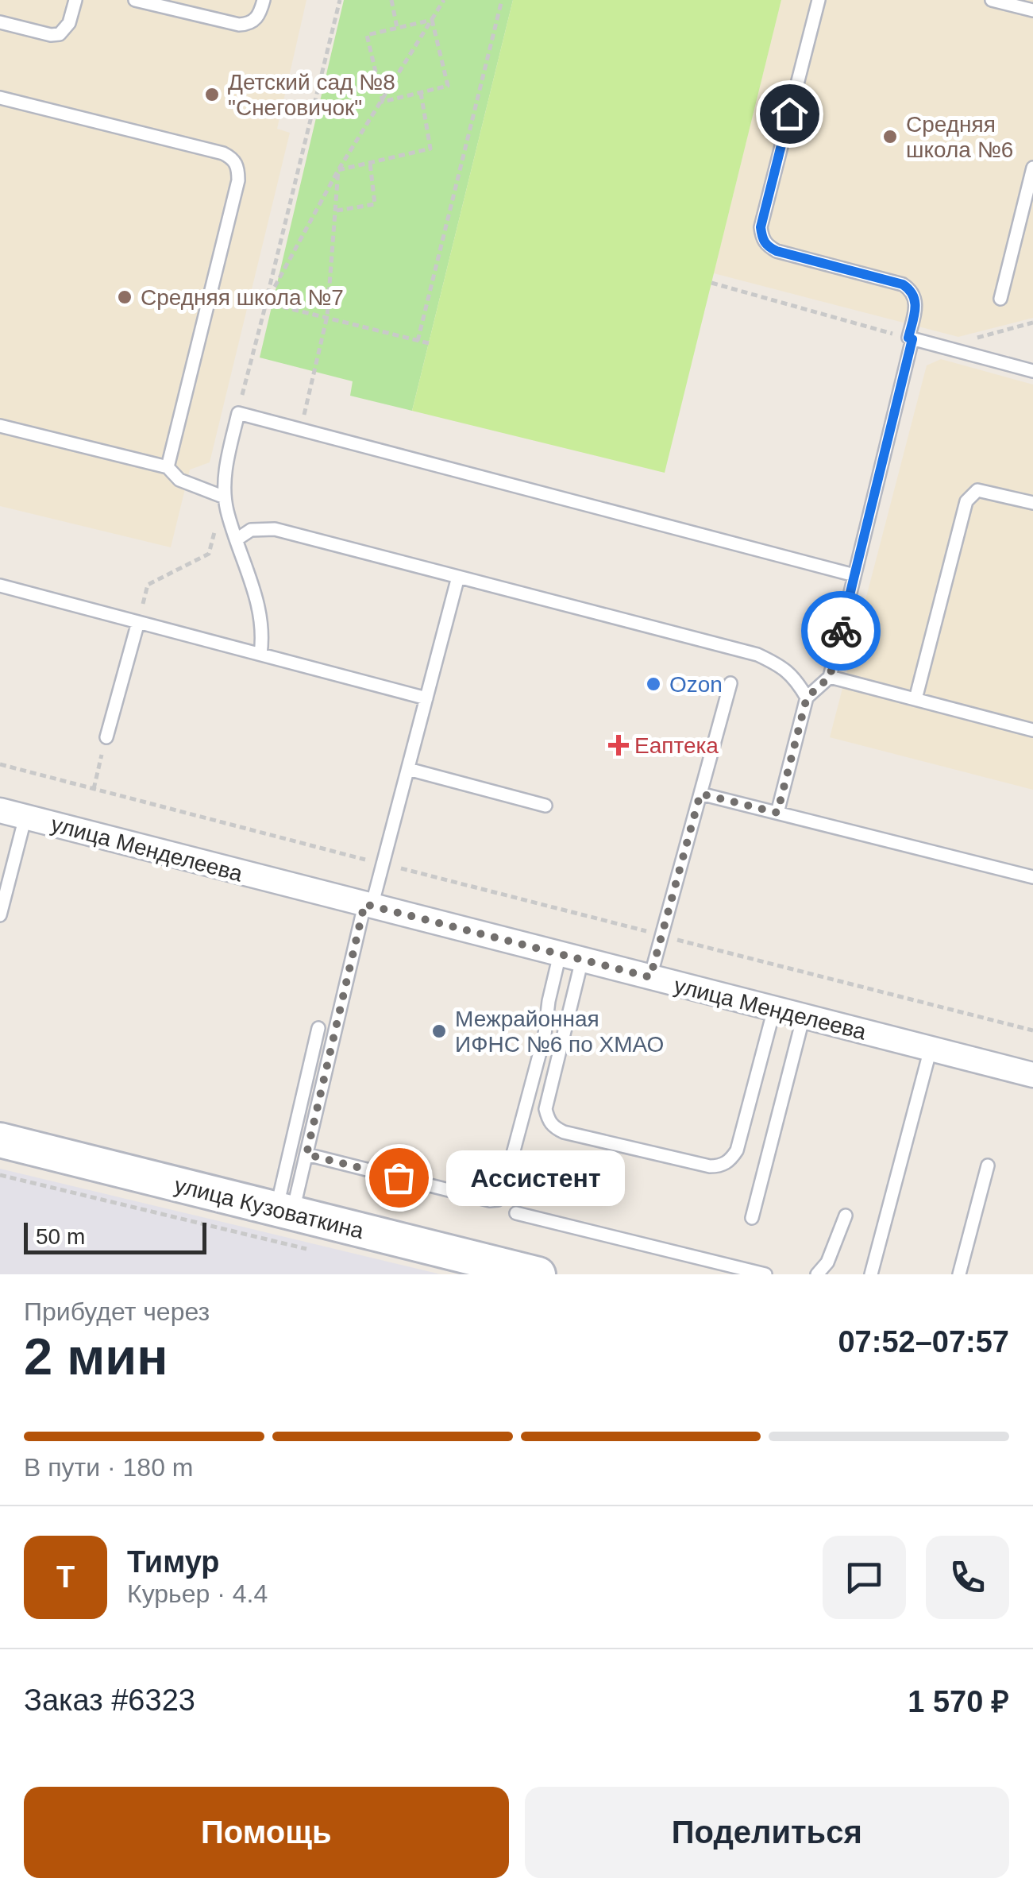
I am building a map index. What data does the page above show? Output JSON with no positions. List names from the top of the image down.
{
  "streets": {
    "main road": ["улица Кузоваткина"],
    "street": ["улица Менделеева"]
  },
  "places": {
    "other": [
      "Детский сад №8 \"Снеговичок\"",
      "Средняя школа №6",
      "Средняя школа №7",
      "Ozon",
      "Межрайонная ИФНС №6 по ХМАО",
      "Ассистент"
    ],
    "health": ["Еаптека"]
  },
  "scale_bar": "50 m",
  "page": {
    "bubble": "Ассистент",
    "scale": "50 m",
    "heading": ["2 мин", "Прибудет через", "07:52–07:57"],
    "panel": [
      "Тимур",
      "Курьер · 4.4",
      "Заказ #6323",
      "1 570 ₽"
    ],
    "bar": "В пути · 180 m",
    "round": "Т",
    "buttons": ["Помощь", "Поделиться"]
  }
}
